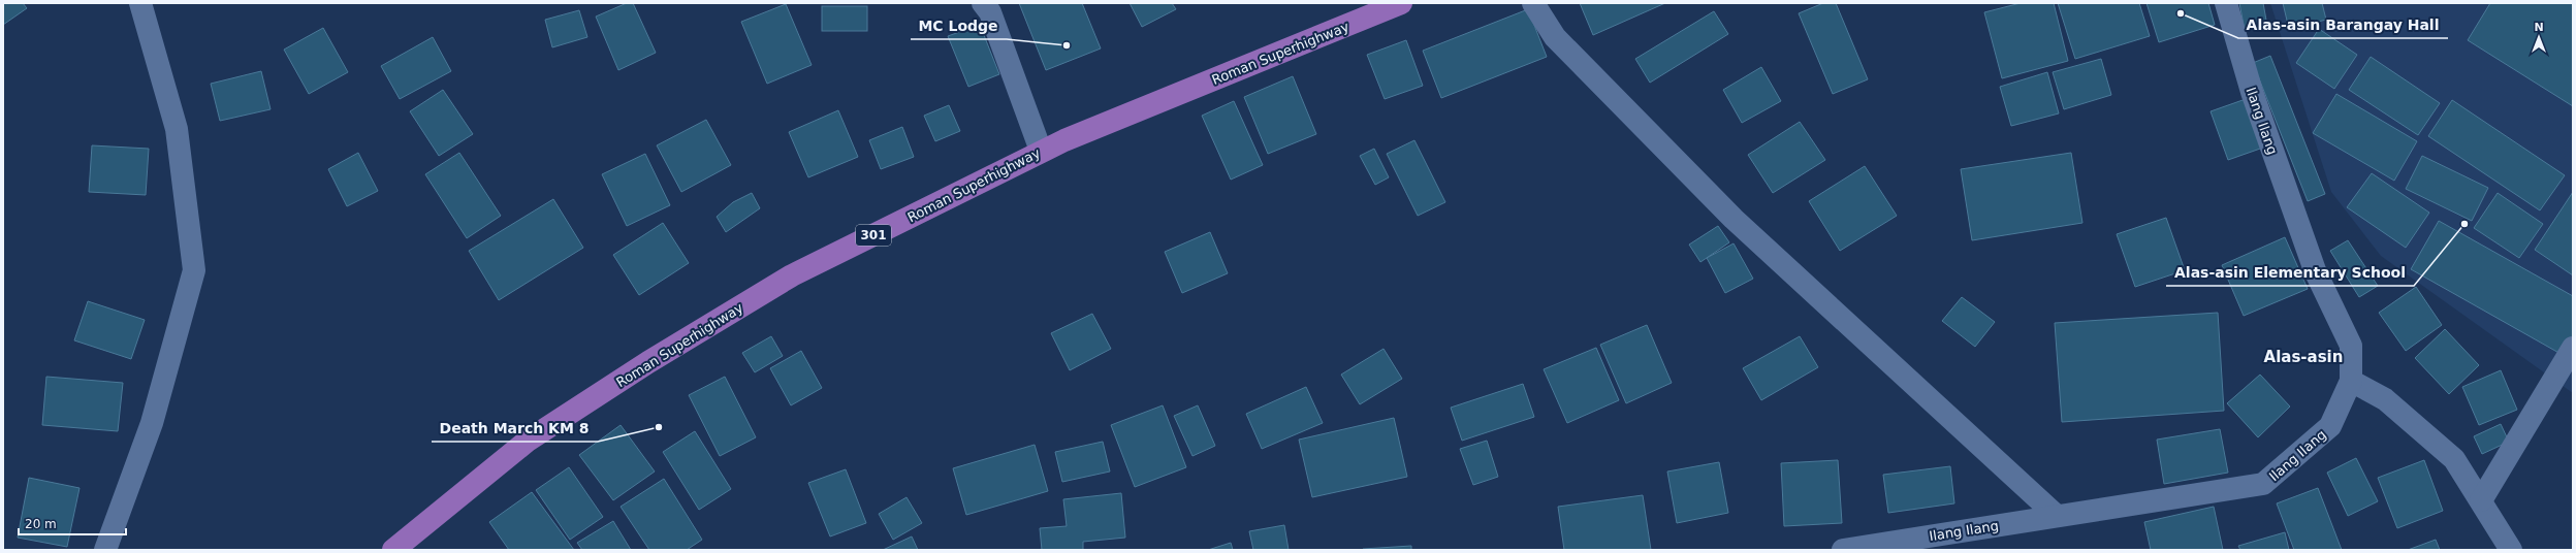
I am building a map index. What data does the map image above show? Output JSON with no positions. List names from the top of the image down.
{
  "streets": {
    "main road": ["Roman Superhighway", "301"],
    "street": ["Ilang Ilang"]
  },
  "districts": ["Alas-asin"],
  "places": [
    "Alas-asin Barangay Hall",
    "MC Lodge",
    "Alas-asin Elementary School",
    "Death March KM 8"
  ],
  "scale_bar": "20 m",
  "north": "top"
}
